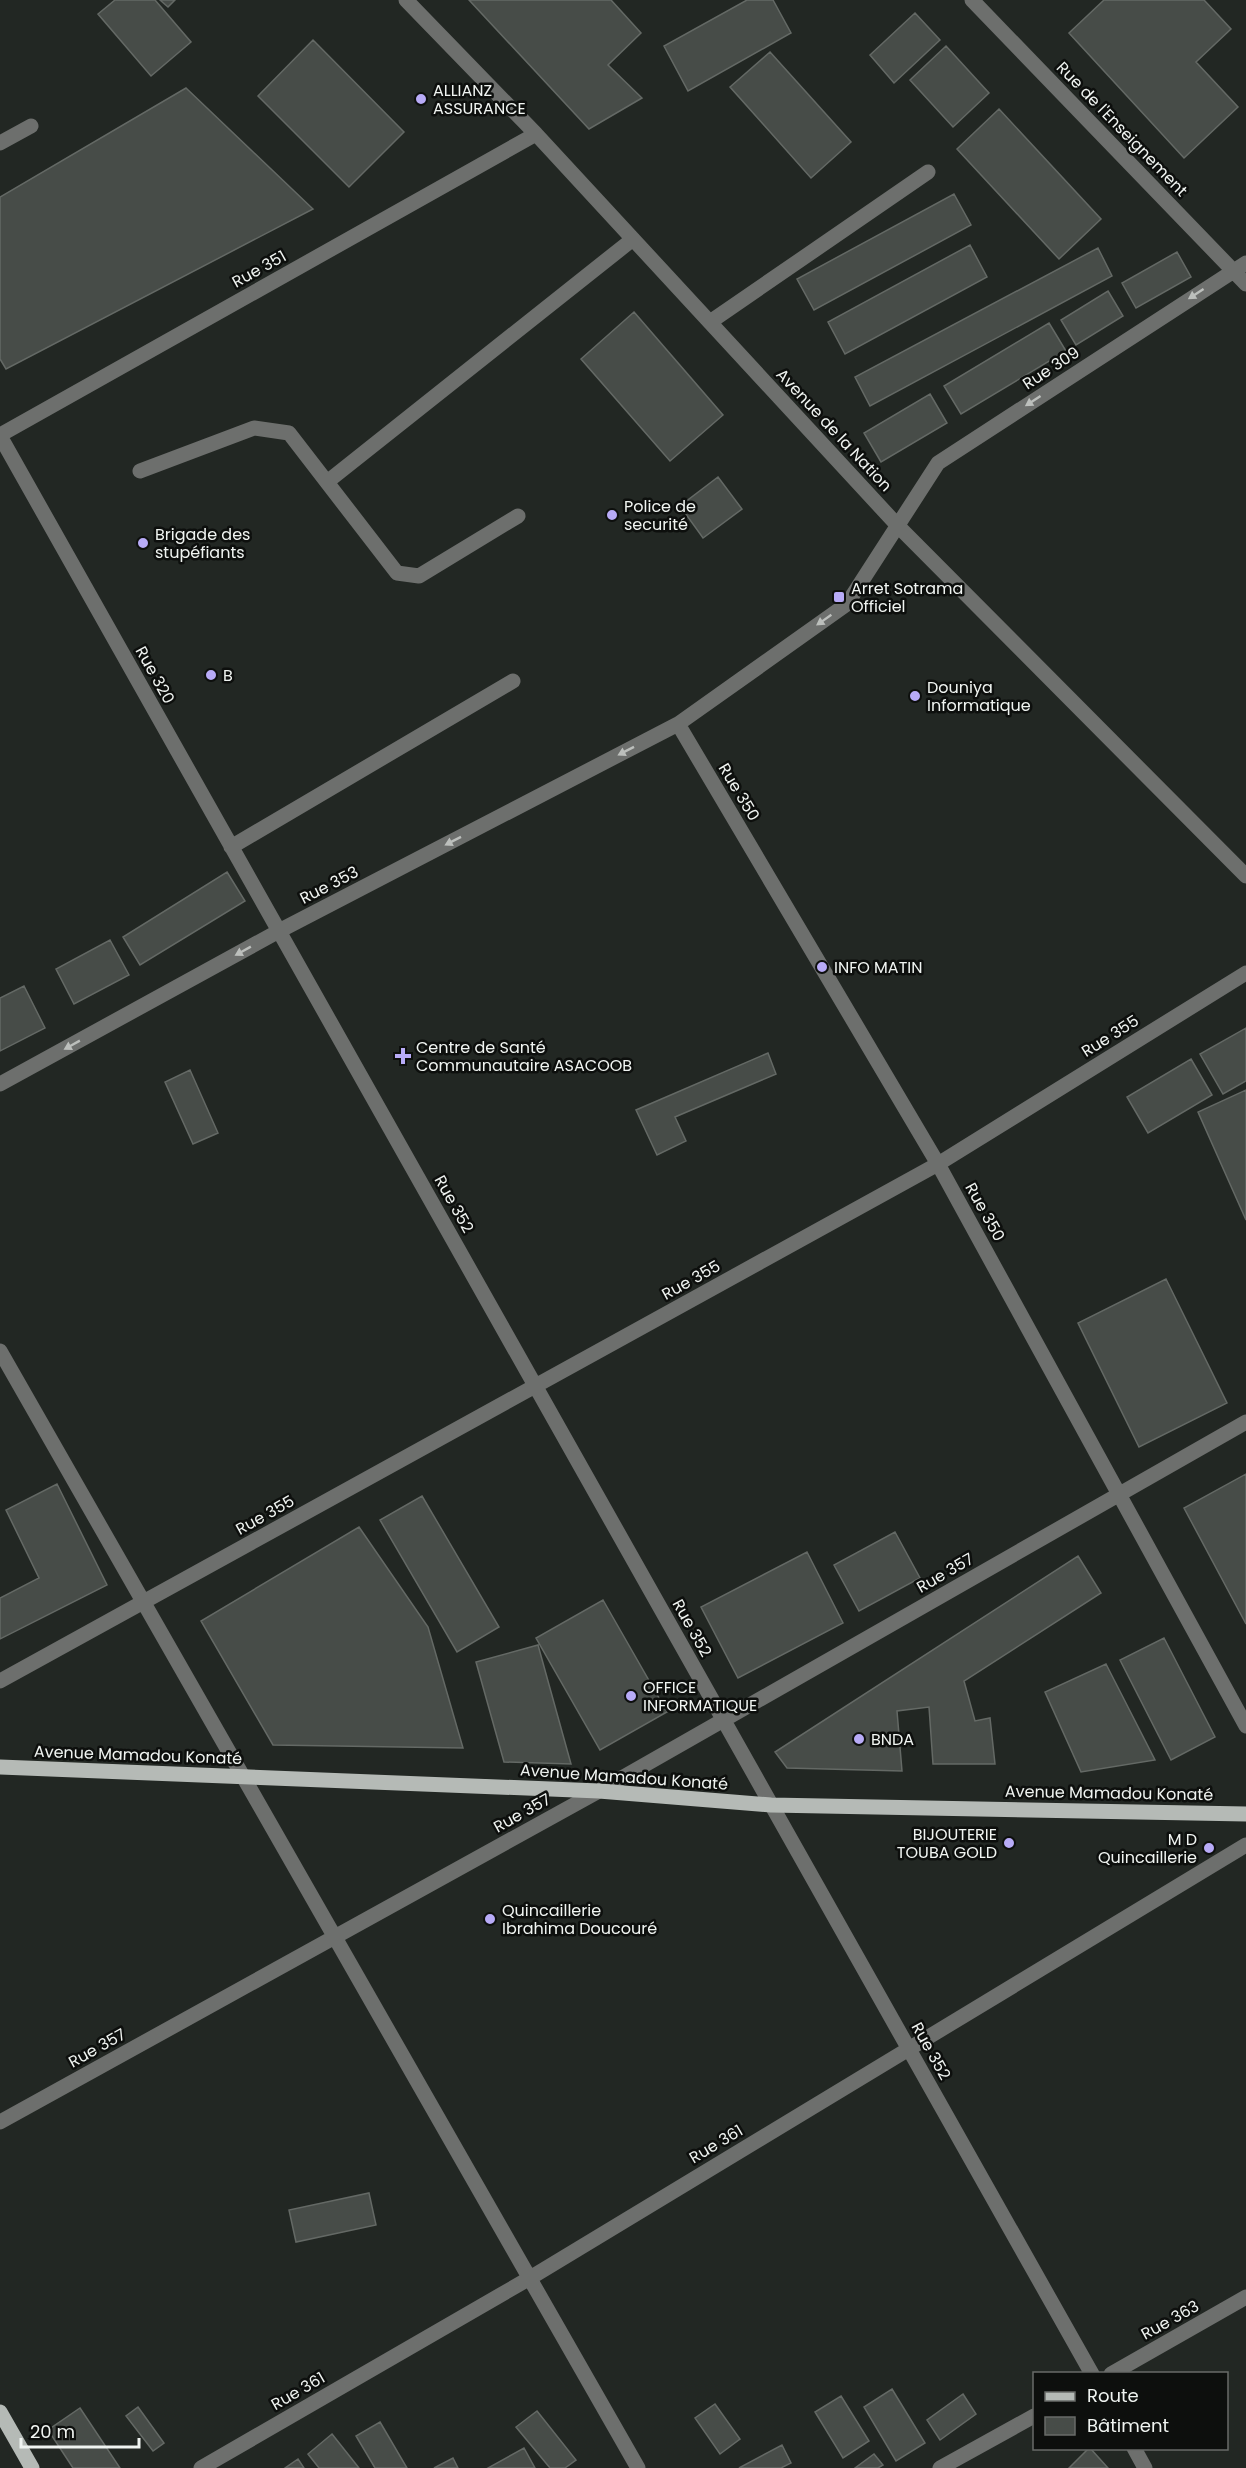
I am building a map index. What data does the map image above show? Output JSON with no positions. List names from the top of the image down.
{
  "streets": {
    "main road": ["Avenue Mamadou Konaté"],
    "street": [
      "Rue de l'Enseignement",
      "Rue 351",
      "Rue 309",
      "Avenue de la Nation",
      "Rue 320",
      "Rue 350",
      "Rue 353",
      "Rue 355",
      "Rue 352",
      "Rue 357",
      "Rue 361",
      "Rue 363"
    ]
  },
  "crossings": [
    ["Rue de l'Enseignement", "Rue 309"],
    ["Rue 351", "Avenue de la Nation"],
    ["Rue 351", "Rue 320"],
    ["Rue 309", "Avenue de la Nation"],
    ["Rue 309", "Rue 350"],
    ["Rue 309", "Rue 353"],
    ["Rue 320", "Rue 353"],
    ["Rue 320", "Rue 352"],
    ["Rue 350", "Rue 353"],
    ["Rue 350", "Rue 355"],
    ["Rue 350", "Rue 357"],
    ["Rue 353", "Rue 352"],
    ["Rue 355", "Rue 352"],
    ["Rue 352", "Rue 357"],
    ["Rue 352", "Avenue Mamadou Konaté"],
    ["Rue 352", "Rue 361"],
    ["Rue 357", "Avenue Mamadou Konaté"]
  ],
  "one_way": ["Rue 309"],
  "places": {
    "other": [
      "ALLIANZ ASSURANCE",
      "Police de securité",
      "Brigade des stupéfiants",
      "B",
      "Douniya Informatique",
      "INFO MATIN",
      "OFFICE INFORMATIQUE",
      "BNDA",
      "BIJOUTERIE TOUBA GOLD",
      "M D Quincaillerie",
      "Quincaillerie Ibrahima Doucouré"
    ],
    "transit": ["Arret Sotrama Officiel"],
    "health": ["Centre de Santé Communautaire ASACOOB"]
  },
  "legend": ["Route", "Bâtiment"],
  "scale_bar": "20 m"
}
